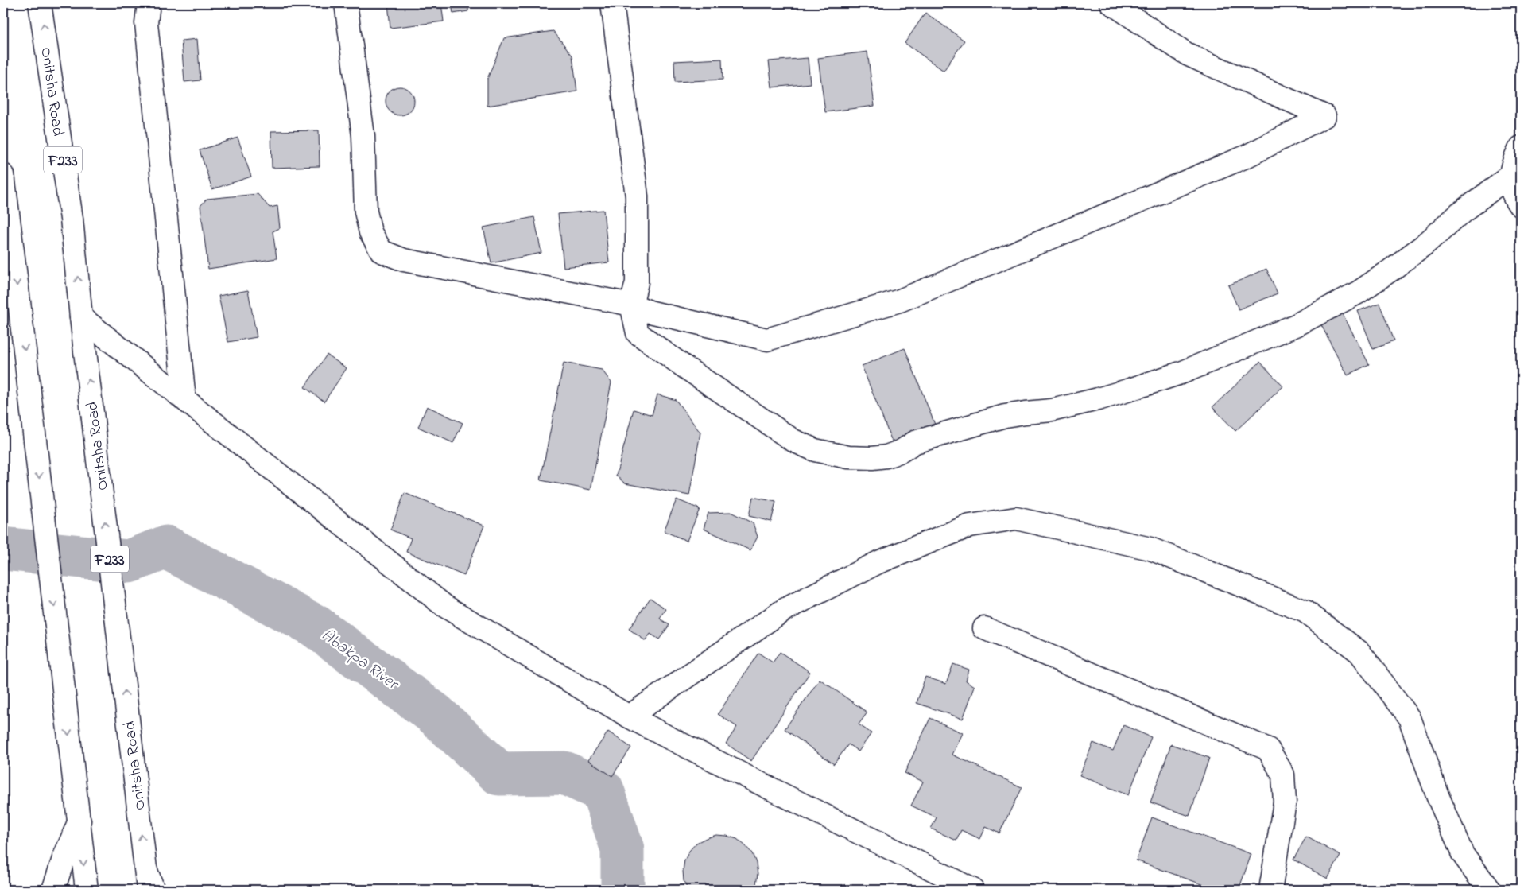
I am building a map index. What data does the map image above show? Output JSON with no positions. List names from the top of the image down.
{
  "streets": {
    "main road": ["Onitsha Road", "F233"]
  },
  "water": ["Abakpa River"]
}
